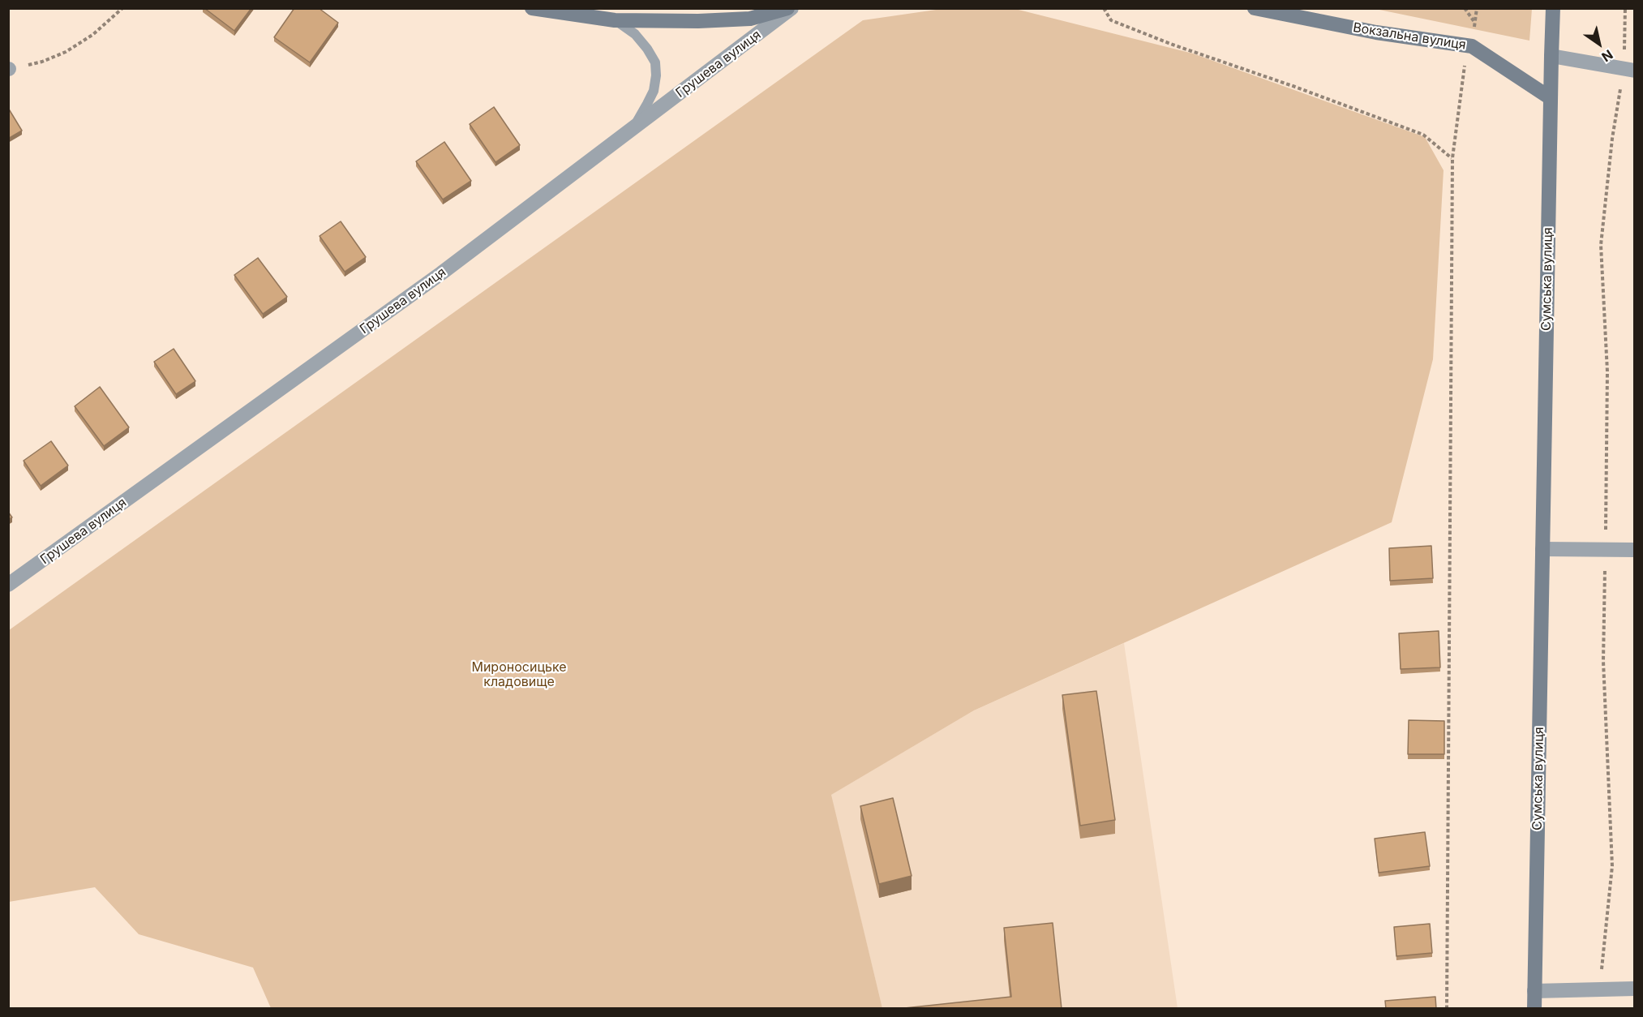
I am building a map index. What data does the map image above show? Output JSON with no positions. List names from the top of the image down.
{
  "streets": {
    "main road": ["Вокзальна вулиця", "Сумська вулиця"],
    "street": ["Грушева вулиця"]
  },
  "crossings": [
    ["Вокзальна вулиця", "Сумська вулиця"]
  ],
  "parks": ["Мироносицьке кладовище"],
  "north": "bottom right"
}
